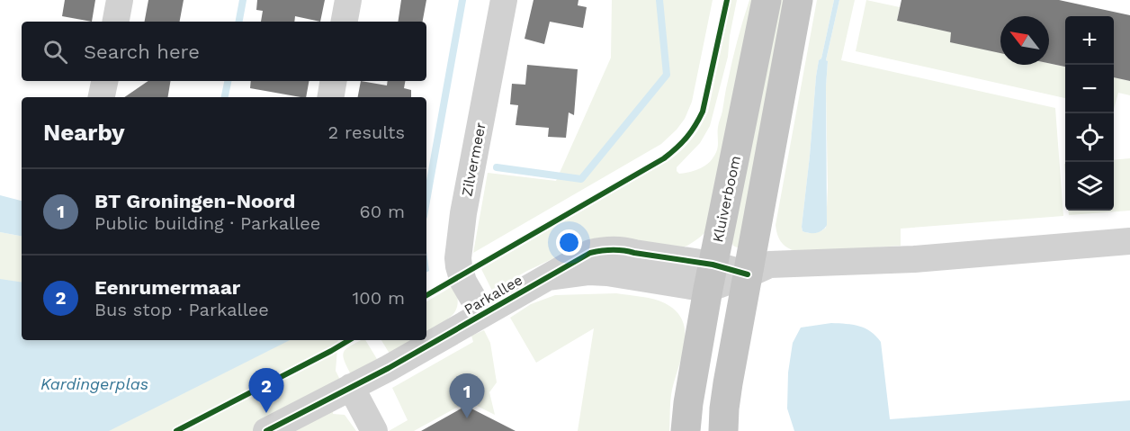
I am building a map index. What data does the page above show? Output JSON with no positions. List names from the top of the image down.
{
  "streets": {
    "main road": ["Kluiverboom"],
    "street": ["Zilvermeer", "Parkallee"]
  },
  "crossings": [
    ["Zilvermeer", "Parkallee"],
    ["Kluiverboom", "Parkallee"]
  ],
  "water": ["Kardingerplas"],
  "north": "top left",
  "page": {
    "map_buttons": ["+", "−"],
    "search": "Search here",
    "heading": ["Nearby", "2 results"],
    "list": [
      {
        "mark": "1",
        "name": "BT Groningen-Noord",
        "note": "Public building · Parkallee",
        "value": "60 m"
      },
      {
        "mark": "2",
        "name": "Eenrumermaar",
        "note": "Bus stop · Parkallee",
        "value": "100 m"
      }
    ],
    "pins": ["2", "1"]
  }
}
